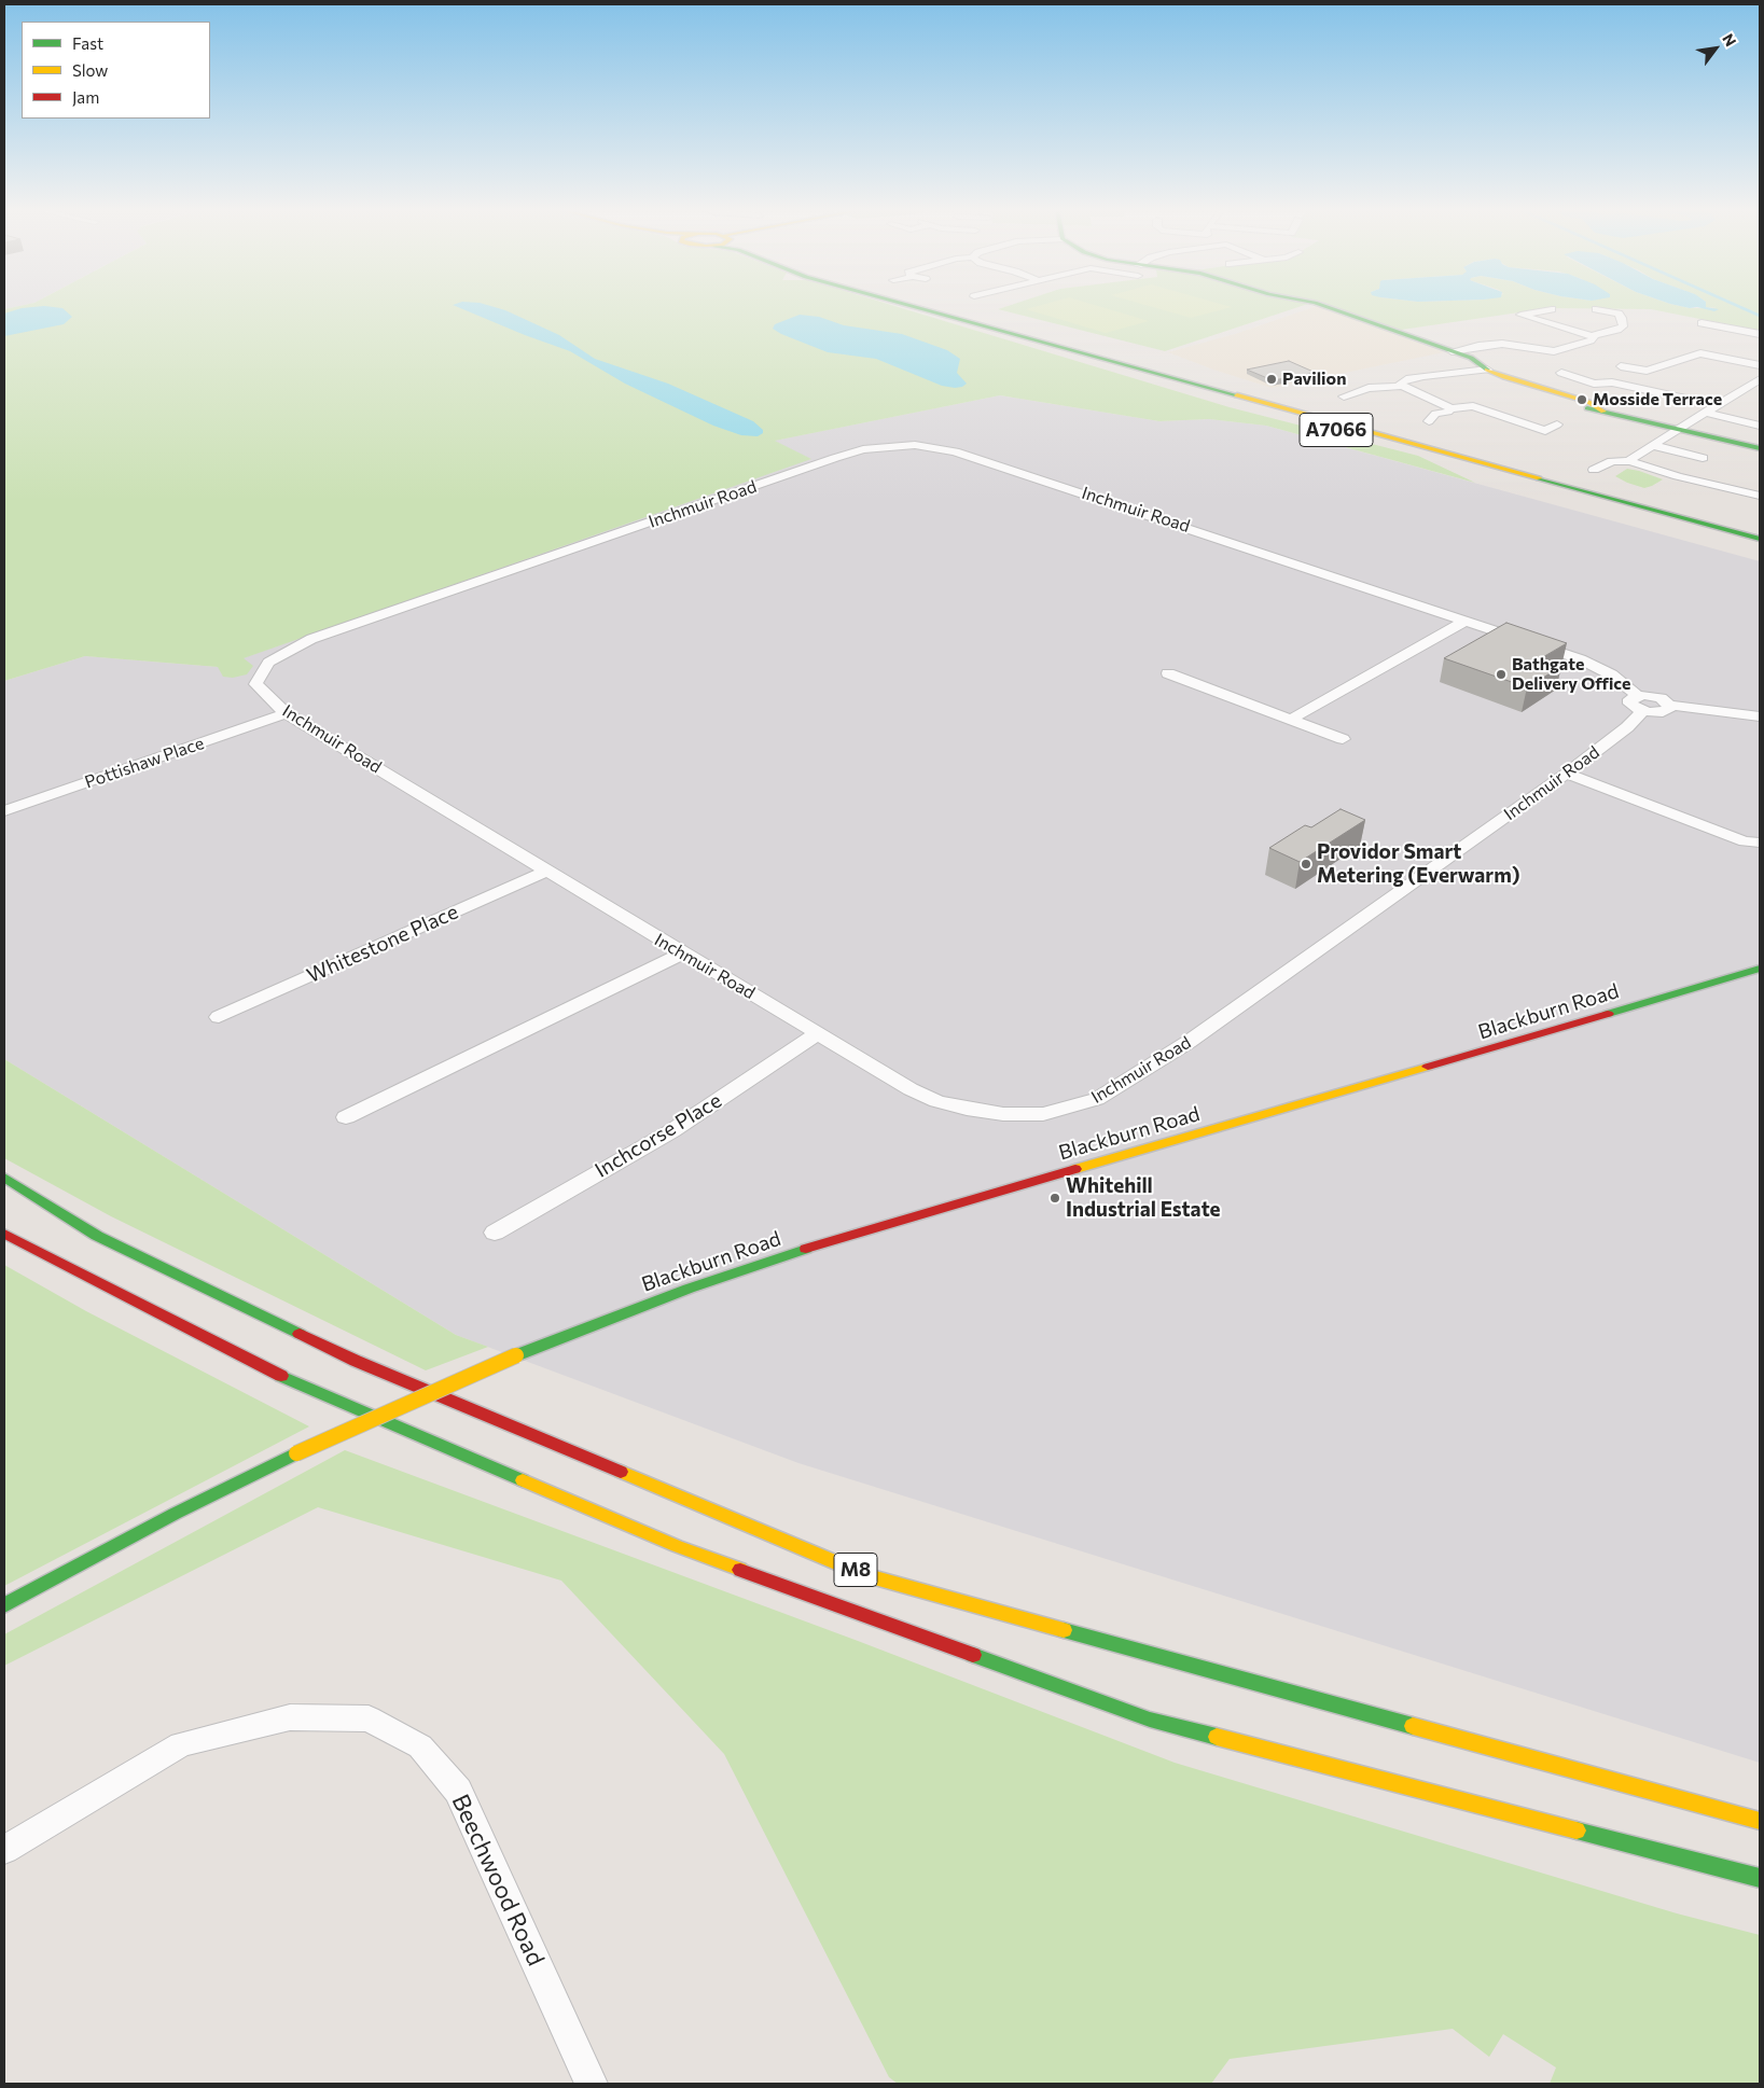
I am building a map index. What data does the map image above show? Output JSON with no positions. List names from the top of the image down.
{
  "streets": {
    "main road": ["A7066", "Blackburn Road", "M8"],
    "street": [
      "Inchmuir Road",
      "Pottishaw Place",
      "Whitestone Place",
      "Inchcorse Place",
      "Beechwood Road"
    ]
  },
  "crossings": [
    ["Inchmuir Road", "Pottishaw Place"],
    ["Inchmuir Road", "Whitestone Place"],
    ["Inchmuir Road", "Inchcorse Place"]
  ],
  "places": [
    "Pavilion",
    "Mosside Terrace",
    "Bathgate Delivery Office",
    "Providor Smart Metering (Everwarm)",
    "Whitehill Industrial Estate"
  ],
  "legend": ["Fast", "Slow", "Jam"],
  "north": "top right"
}
